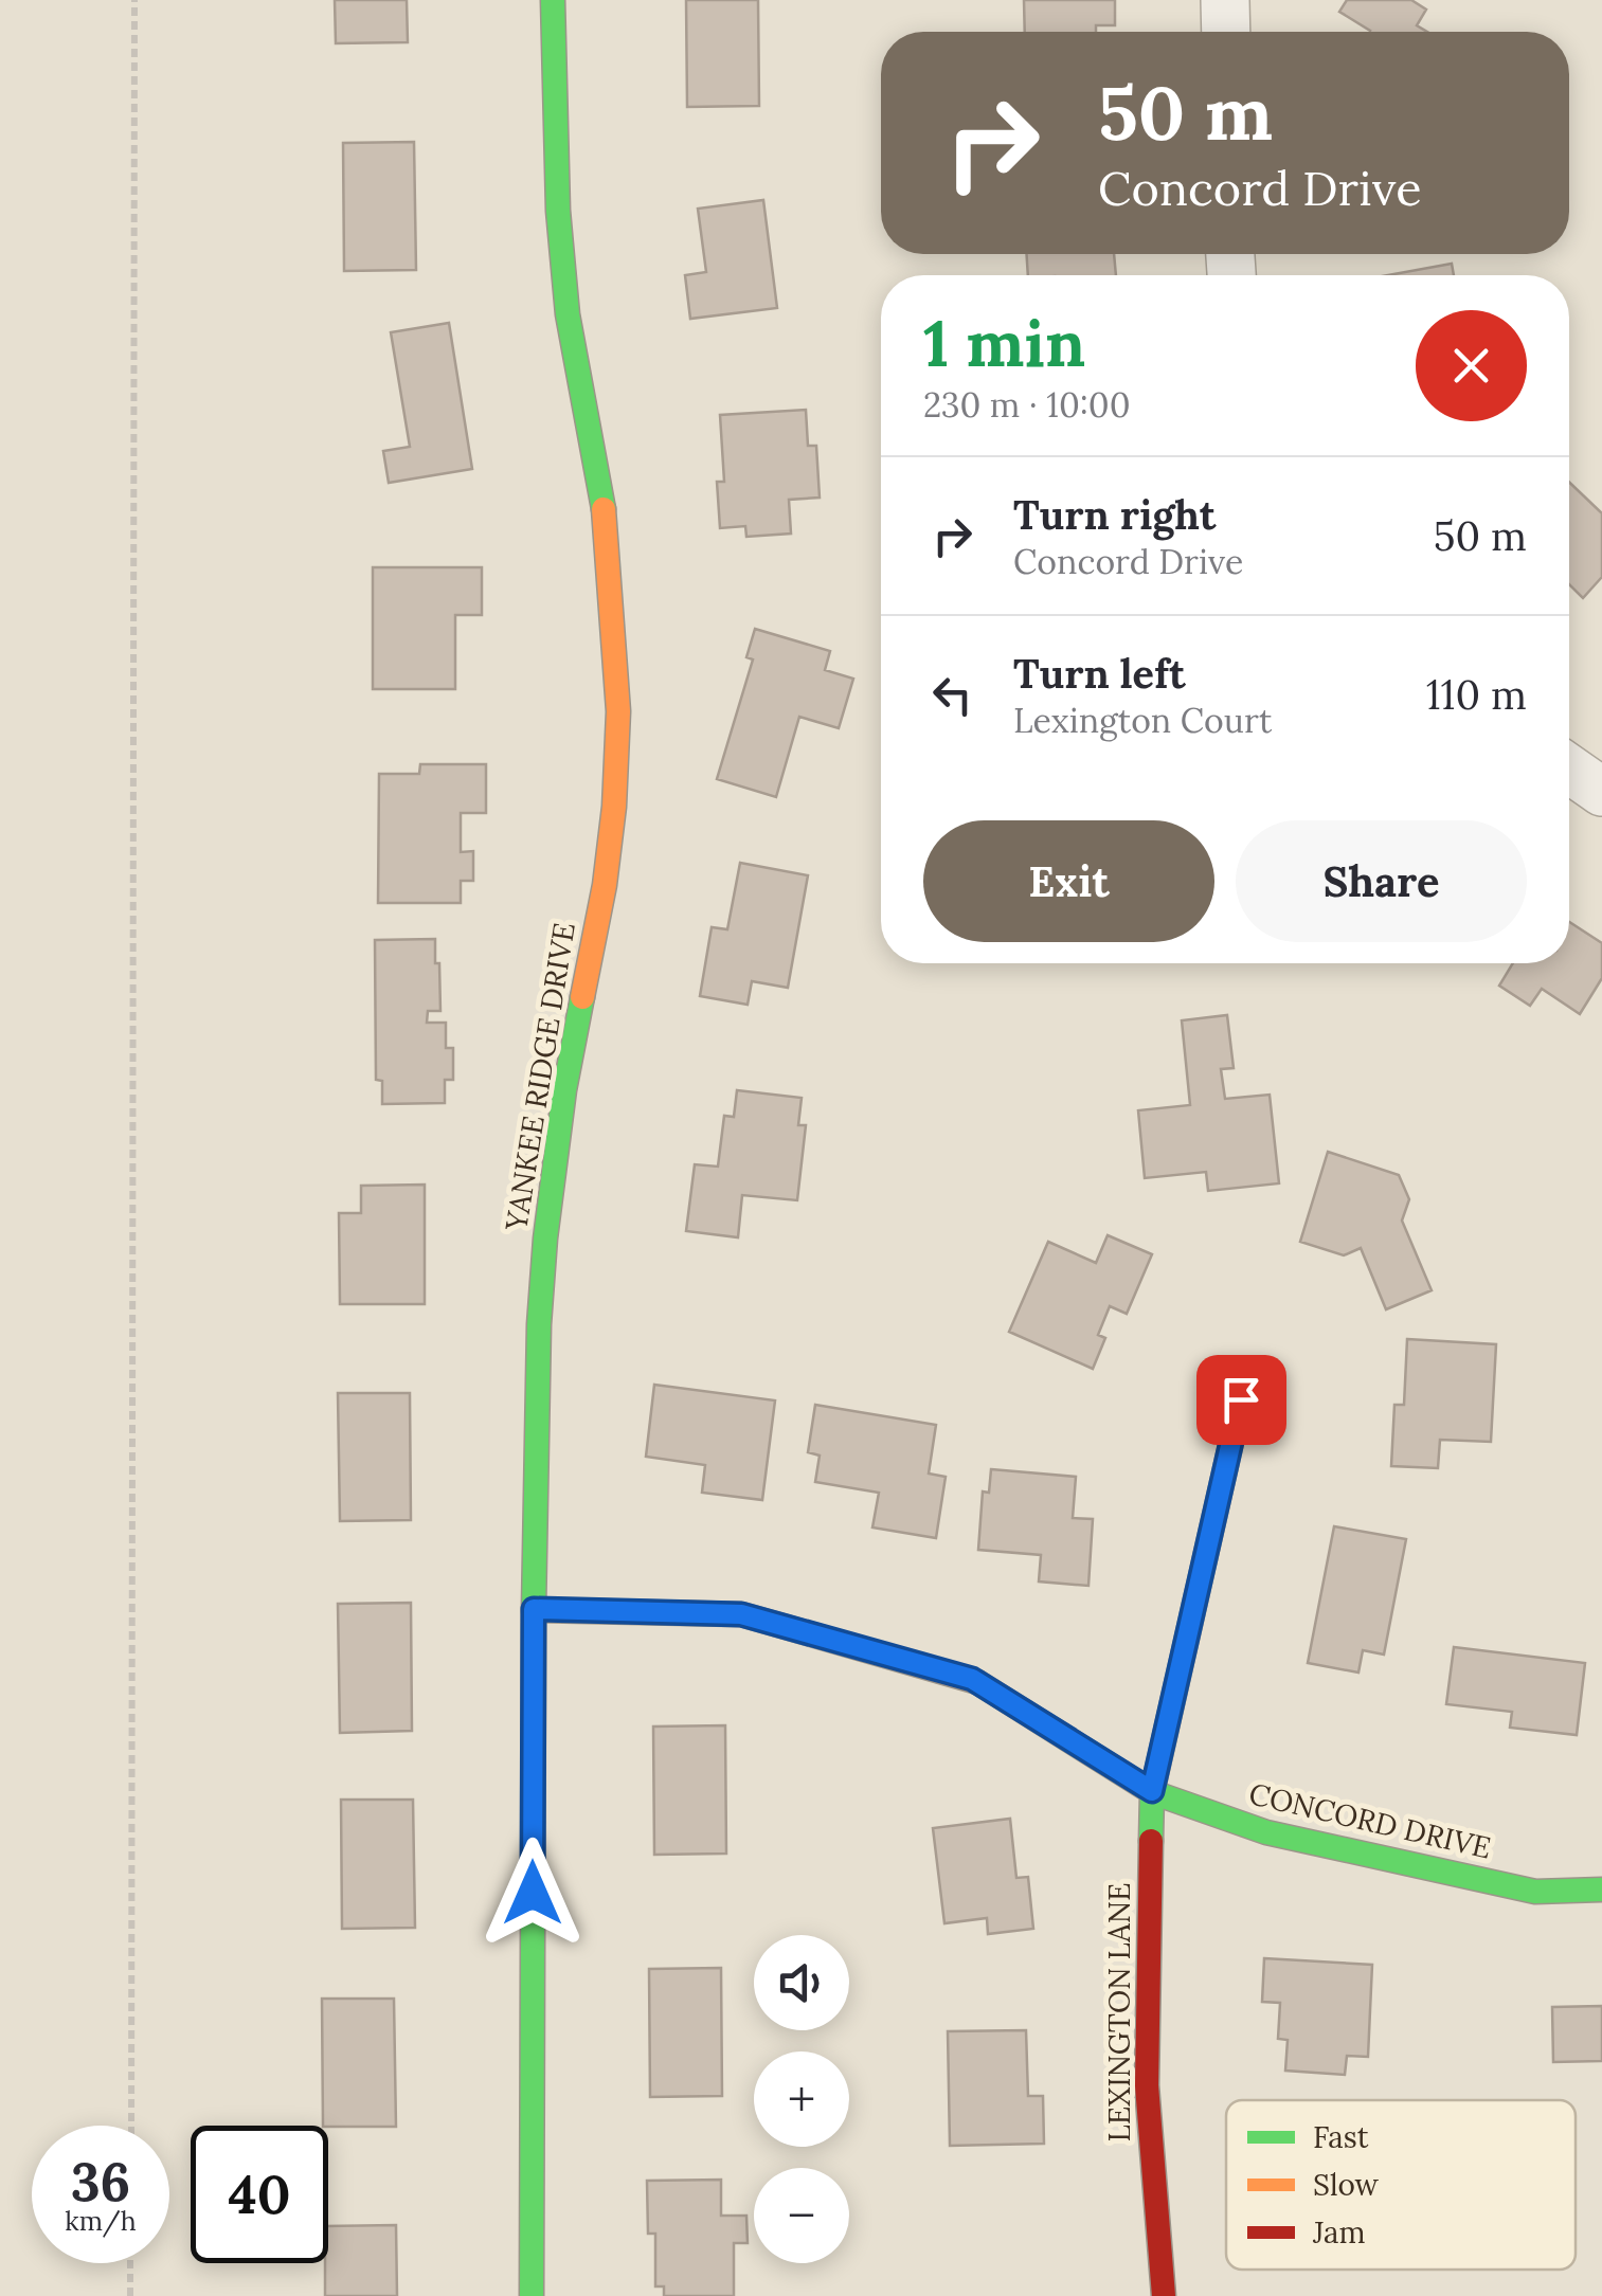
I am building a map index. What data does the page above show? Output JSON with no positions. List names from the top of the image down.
{
  "streets": {
    "street": ["YANKEE RIDGE DRIVE", "CONCORD DRIVE", "LEXINGTON LANE"]
  },
  "crossings": [
    ["YANKEE RIDGE DRIVE", "CONCORD DRIVE"],
    ["CONCORD DRIVE", "LEXINGTON LANE"]
  ],
  "legend": ["Fast", "Slow", "Jam"],
  "page": {
    "turn": ["50 m", "Concord Drive"],
    "heading": ["1 min", "230 m · 10:00"],
    "list": [
      {
        "name": "Turn right",
        "note": "Concord Drive",
        "value": "50 m"
      },
      {
        "name": "Turn left",
        "note": "Lexington Court",
        "value": "110 m"
      }
    ],
    "buttons": ["Exit", "Share"],
    "map_buttons": ["+", "−"],
    "speed": "36 km/h",
    "limit": "40"
  }
}
